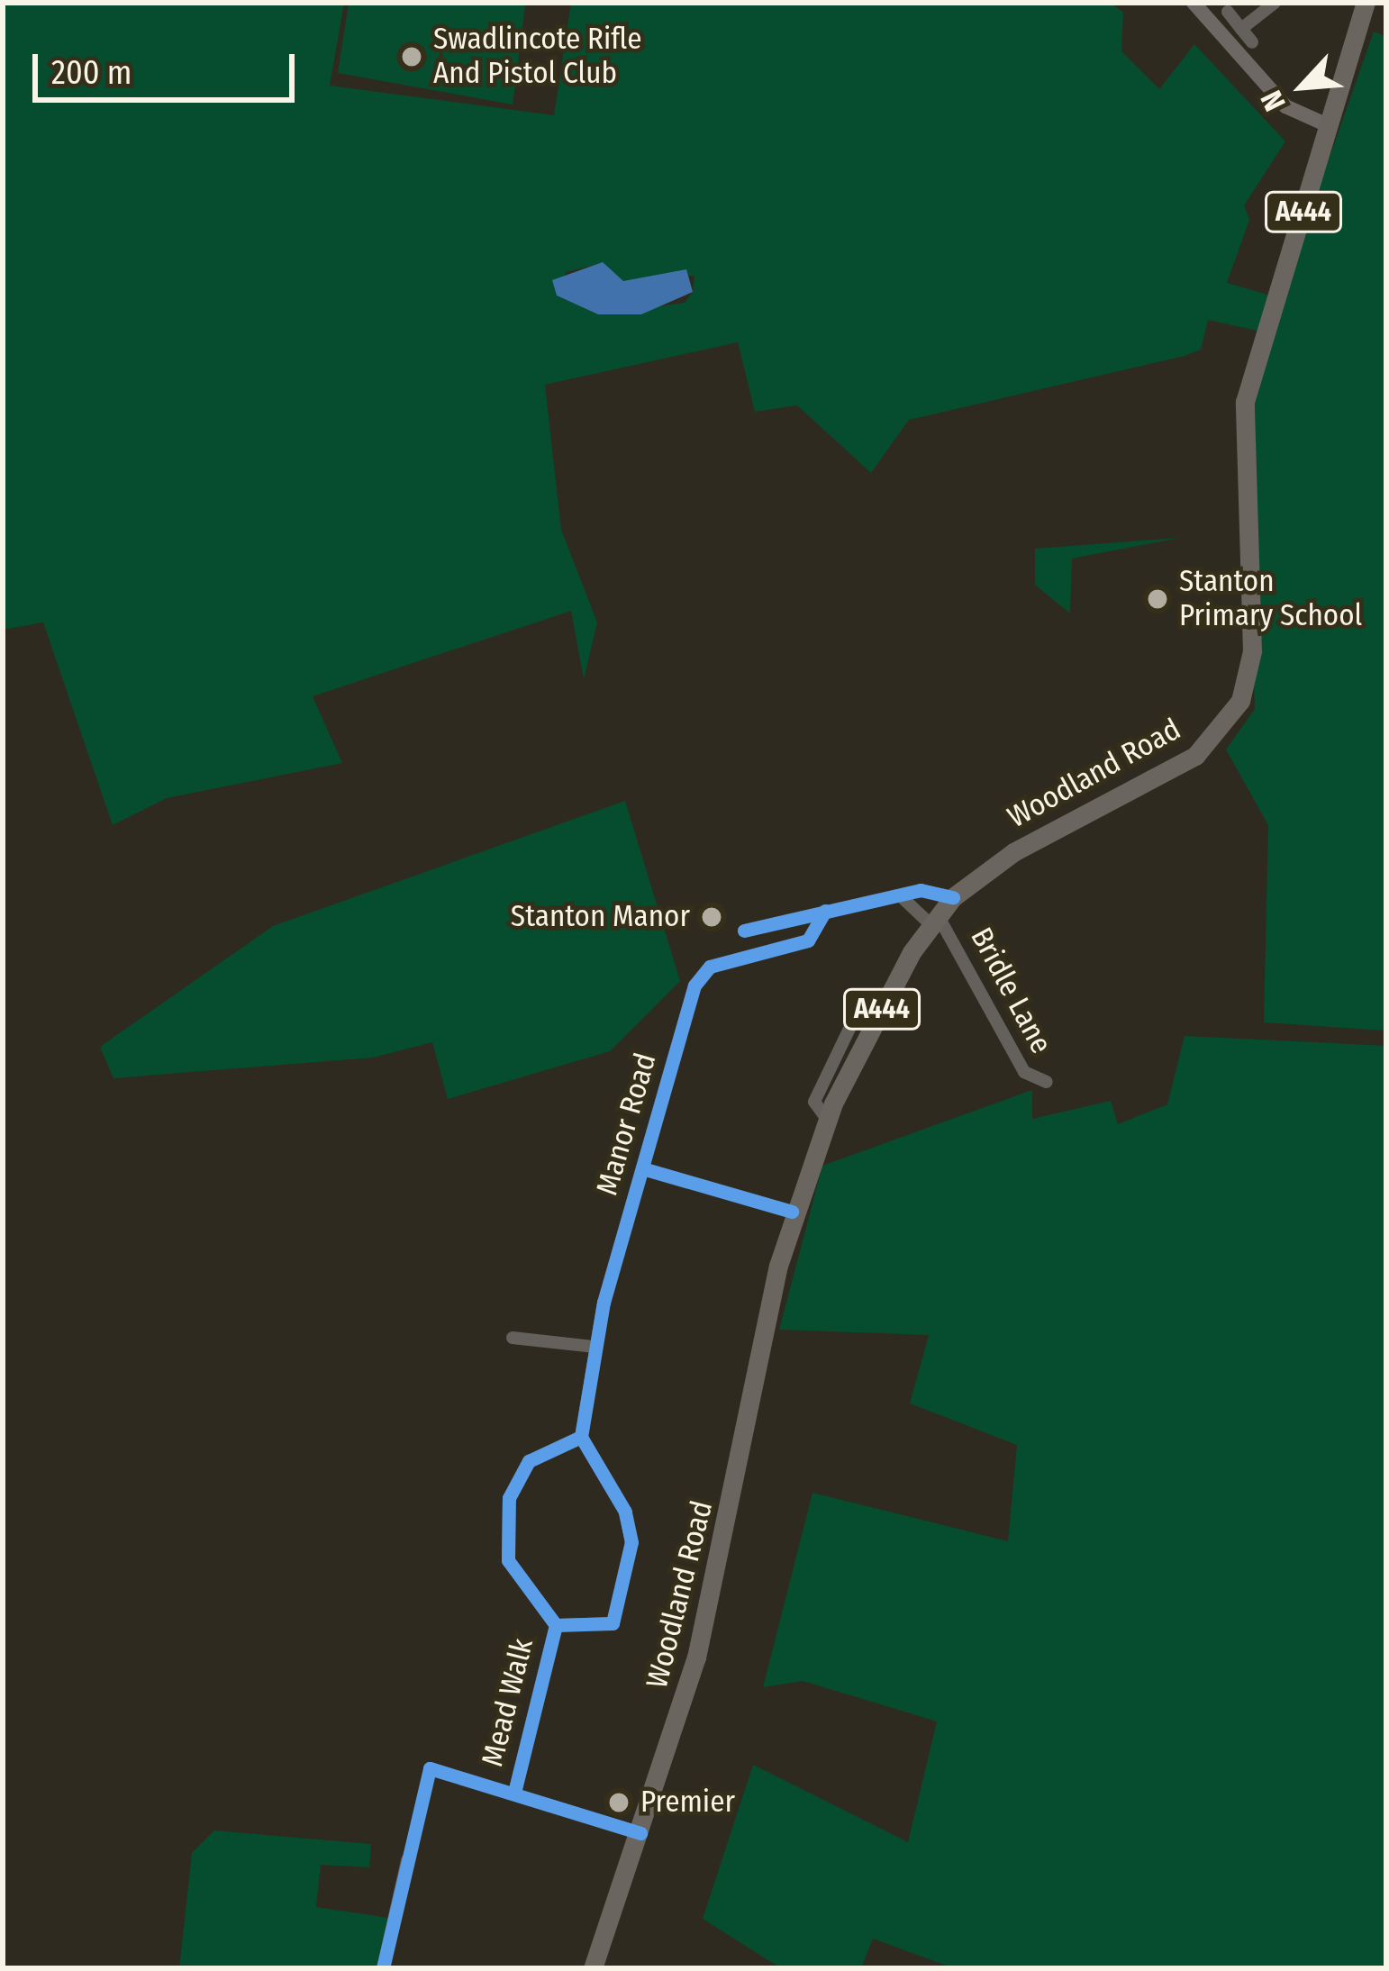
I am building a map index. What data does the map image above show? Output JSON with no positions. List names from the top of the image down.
{
  "streets": {
    "highway": ["A444", "Woodland Road"],
    "street": ["Bridle Lane", "Manor Road", "Mead Walk"]
  },
  "crossings": [
    ["A444", "Woodland Road"],
    ["Woodland Road", "Bridle Lane"]
  ],
  "places": [
    "Swadlincote Rifle And Pistol Club",
    "Stanton Primary School",
    "Stanton Manor",
    "Premier"
  ],
  "scale_bar": "200 m",
  "north": "bottom left"
}
